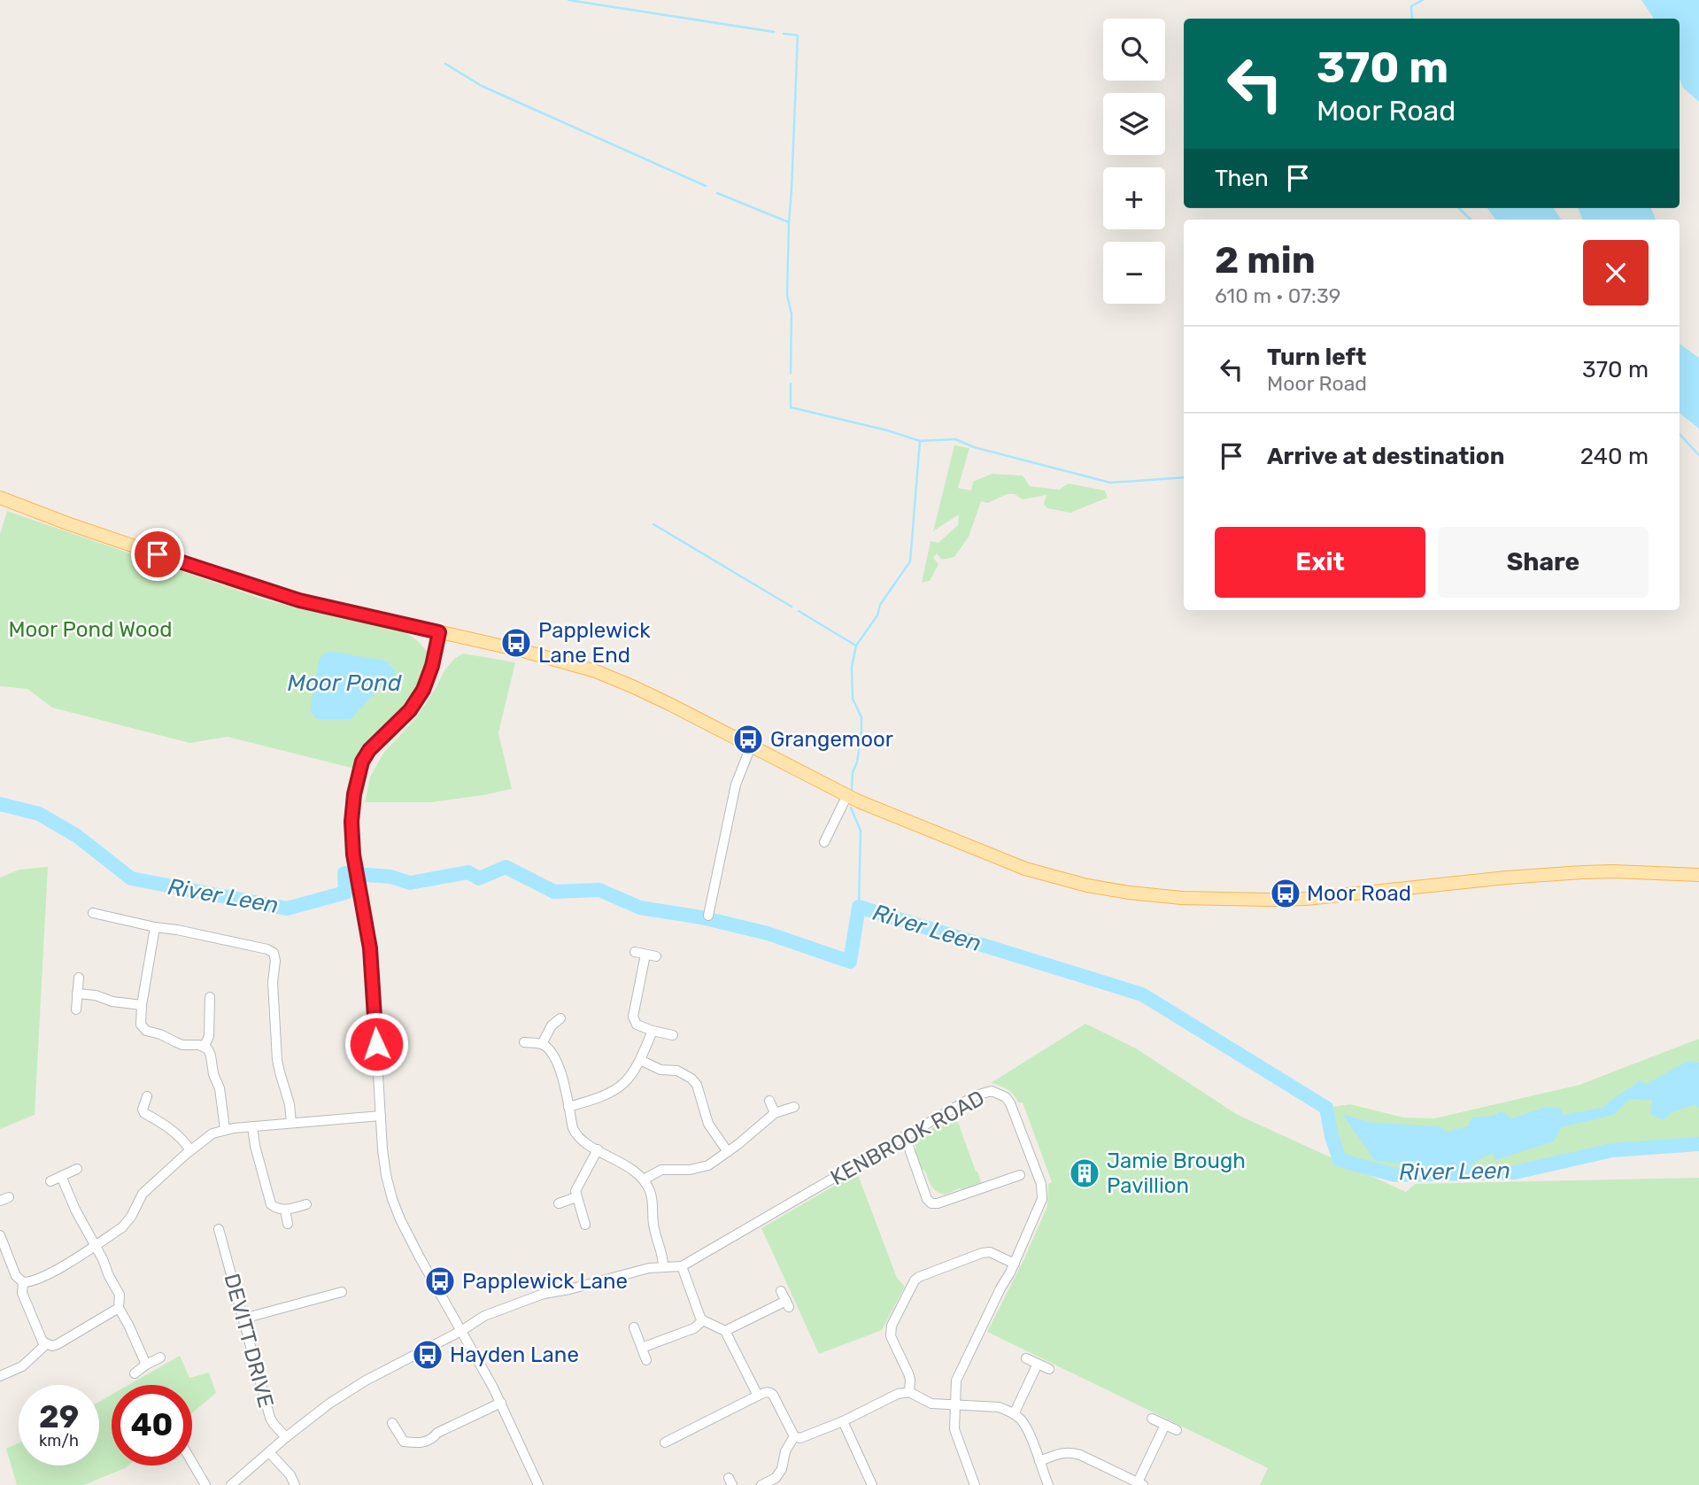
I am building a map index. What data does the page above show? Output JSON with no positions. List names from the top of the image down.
{
  "streets": {
    "street": ["KENBROOK ROAD", "DEVITT DRIVE"]
  },
  "water": ["Moor Pond", "River Leen"],
  "parks": ["Moor Pond Wood"],
  "places": {
    "bus stop": [
      "Papplewick Lane End",
      "Grangemoor",
      "Moor Road",
      "Papplewick Lane",
      "Hayden Lane"
    ],
    "building": ["Jamie Brough Pavillion"]
  },
  "page": {
    "map_buttons": ["+", "−"],
    "turn": ["370 m", "Moor Road"],
    "then": "Then",
    "heading": ["2 min", "610 m · 07:39"],
    "list": [
      {
        "name": "Turn left",
        "note": "Moor Road",
        "value": "370 m"
      },
      {
        "name": "Arrive at destination",
        "value": "240 m"
      }
    ],
    "buttons": ["Exit", "Share"],
    "speed": "29 km/h",
    "limit": "40"
  }
}
